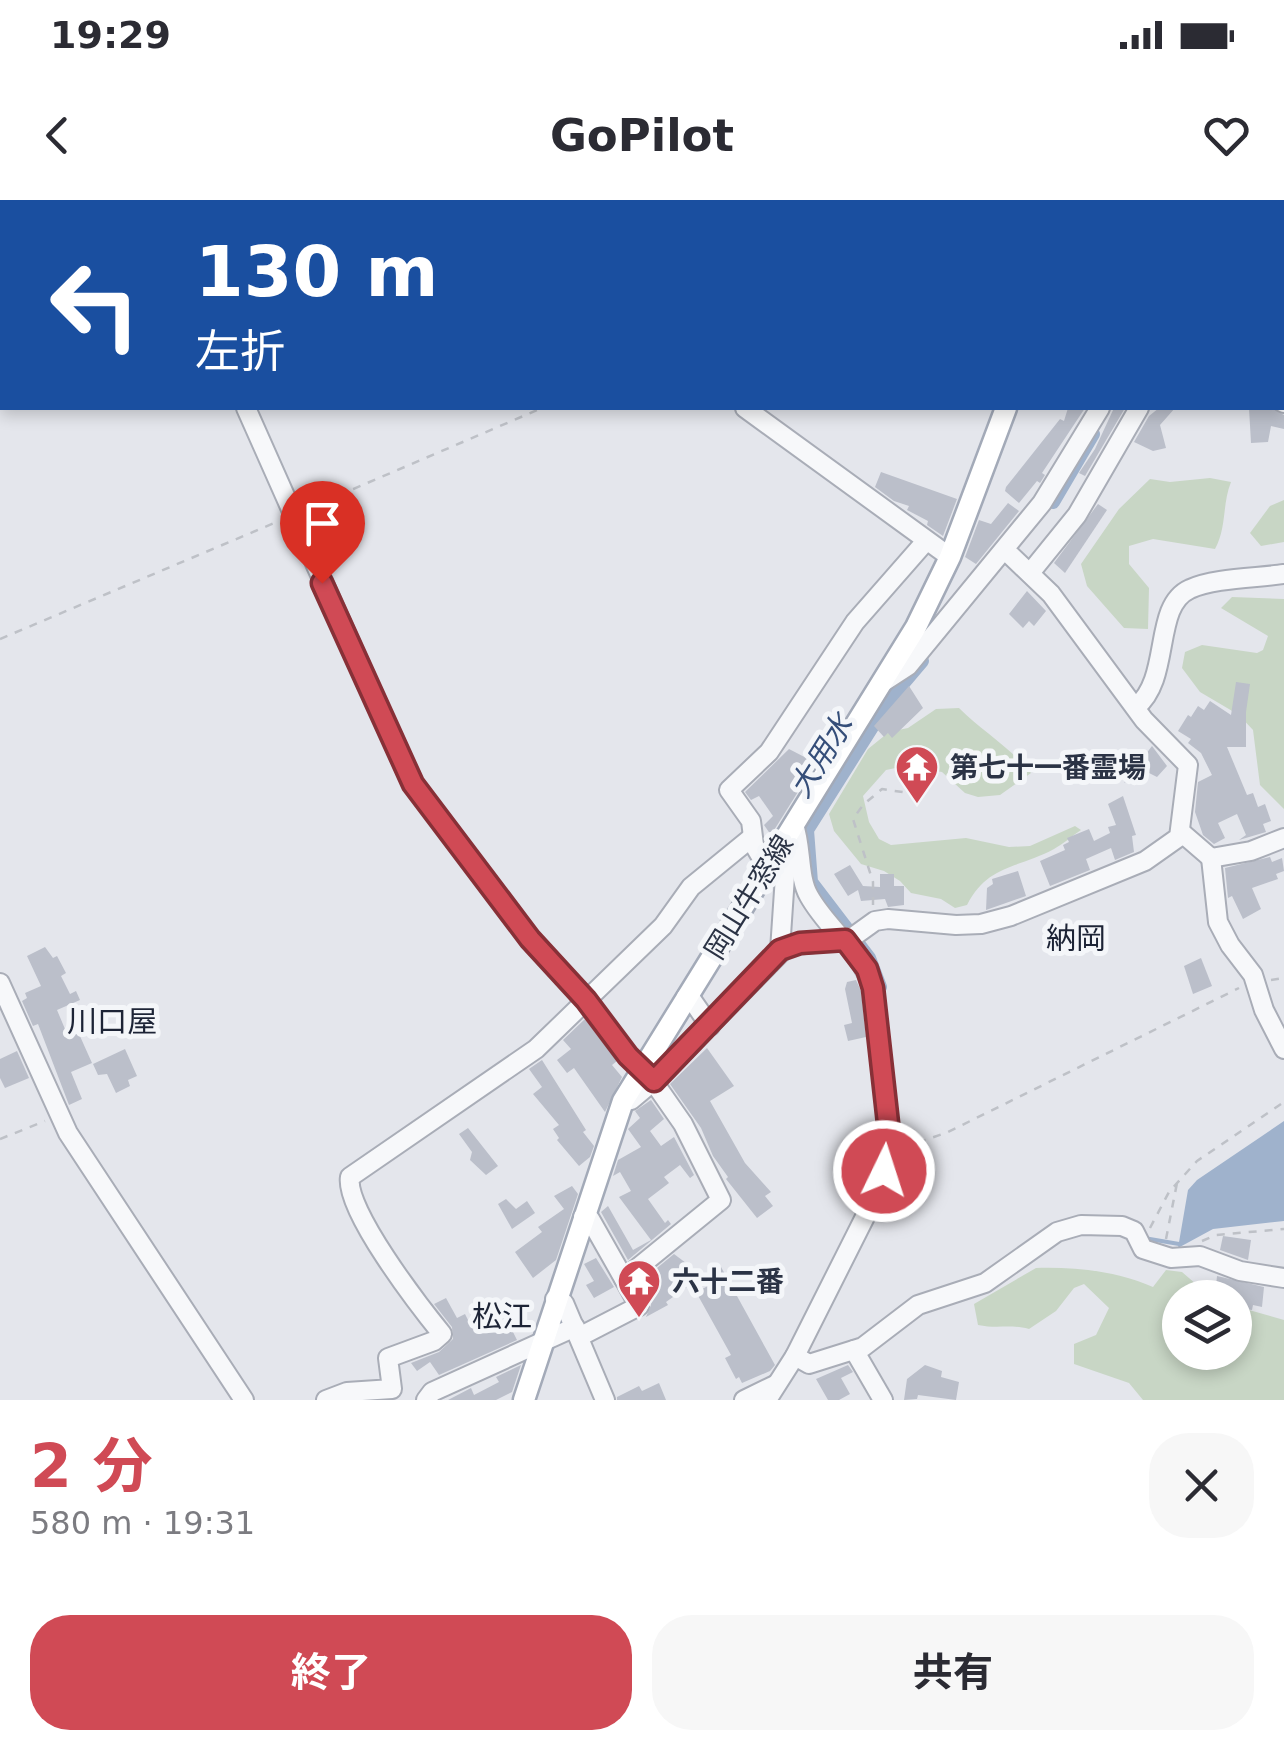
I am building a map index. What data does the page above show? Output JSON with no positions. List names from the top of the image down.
{
  "streets": {
    "main road": ["岡山牛窓線"]
  },
  "districts": ["納岡", "川口屋", "松江"],
  "water": ["大用水"],
  "places": {
    "temple": ["第七十一番霊場", "六十二番"]
  },
  "page": {
    "status": "19:29",
    "header": "GoPilot",
    "turn": ["130 m", "左折"],
    "heading": ["2 分", "580 m · 19:31"],
    "buttons": ["終了", "共有"]
  }
}
